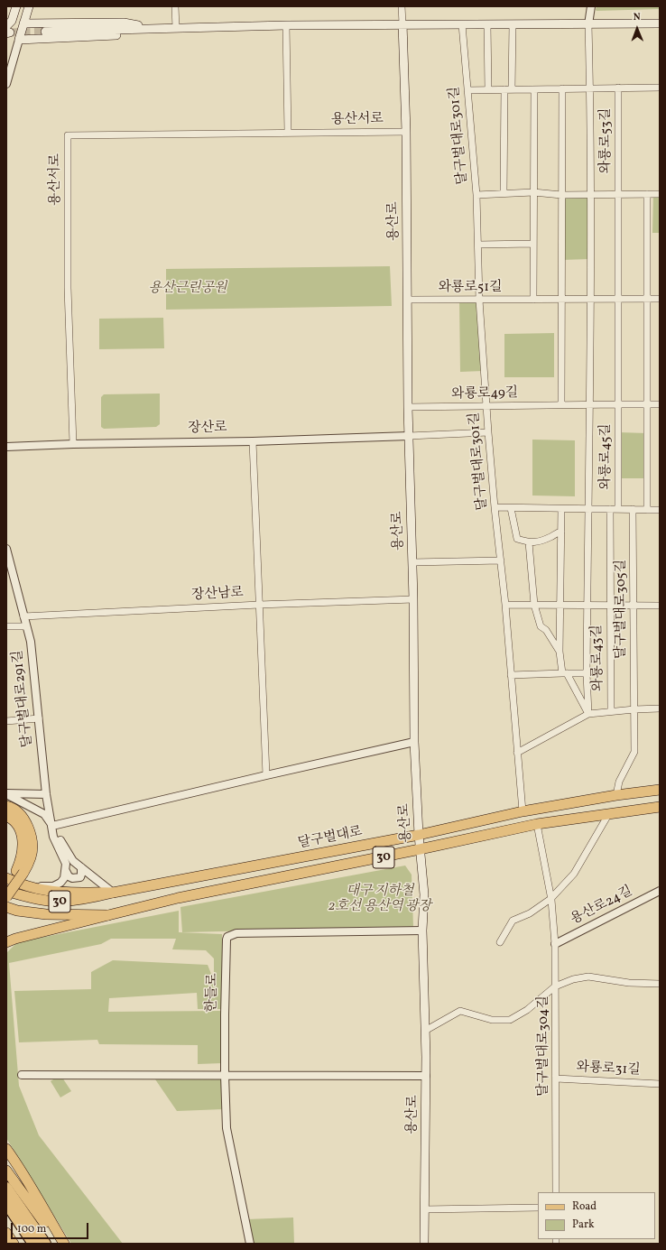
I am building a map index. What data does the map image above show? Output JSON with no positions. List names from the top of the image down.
{
  "streets": {
    "main road": ["용산로", "달구벌대로", "30"],
    "street": [
      "용산서로",
      "달구벌대로301길",
      "와룡로53길",
      "와룡로51길",
      "와룡로49길",
      "장산로",
      "와룡로45길",
      "장산남로",
      "달구벌대로305길",
      "와룡로43길",
      "달구벌대로291길",
      "용산로24길",
      "한들로",
      "달구벌대로304길",
      "와룡로31길"
    ]
  },
  "crossings": [
    ["용산서로", "용산로"],
    ["용산서로", "장산로"],
    ["달구벌대로301길", "와룡로51길"],
    ["달구벌대로301길", "와룡로49길"],
    ["달구벌대로301길", "와룡로45길"],
    ["달구벌대로301길", "와룡로43길"],
    ["달구벌대로301길", "달구벌대로"],
    ["용산로", "와룡로51길"],
    ["용산로", "와룡로49길"],
    ["용산로", "장산로"],
    ["용산로", "장산남로"],
    ["용산로", "달구벌대로"],
    ["용산로", "한들로"],
    ["와룡로49길", "와룡로45길"],
    ["와룡로45길", "달구벌대로305길"],
    ["와룡로45길", "와룡로43길"],
    ["장산남로", "달구벌대로291길"],
    ["달구벌대로305길", "와룡로43길"],
    ["달구벌대로305길", "달구벌대로"],
    ["용산로24길", "달구벌대로304길"],
    ["달구벌대로304길", "와룡로31길"]
  ],
  "parks": ["용산근린공원", "대구 지하철 2호선 용산역 광장"],
  "legend": ["Road", "Park"],
  "scale_bar": "100 m",
  "north": "top"
}
